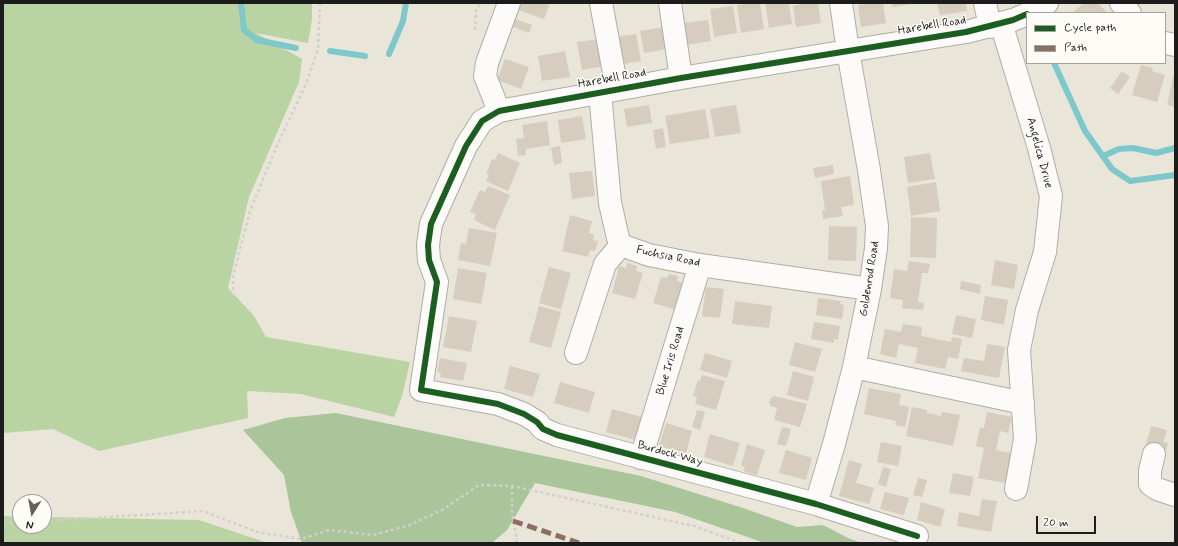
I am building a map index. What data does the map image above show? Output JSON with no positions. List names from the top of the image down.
{
  "streets": {
    "street": [
      "Harebell Road",
      "Angelica Drive",
      "Fuchsia Road",
      "Goldenrod Road",
      "Blue Iris Road",
      "Burdock Way"
    ]
  },
  "crossings": [
    ["Harebell Road", "Angelica Drive"],
    ["Harebell Road", "Fuchsia Road"],
    ["Harebell Road", "Goldenrod Road"],
    ["Harebell Road", "Burdock Way"],
    ["Fuchsia Road", "Goldenrod Road"],
    ["Fuchsia Road", "Blue Iris Road"],
    ["Goldenrod Road", "Burdock Way"],
    ["Blue Iris Road", "Burdock Way"]
  ],
  "legend": ["Cycle path", "Path"],
  "scale_bar": "20 m",
  "north": "bottom"
}
